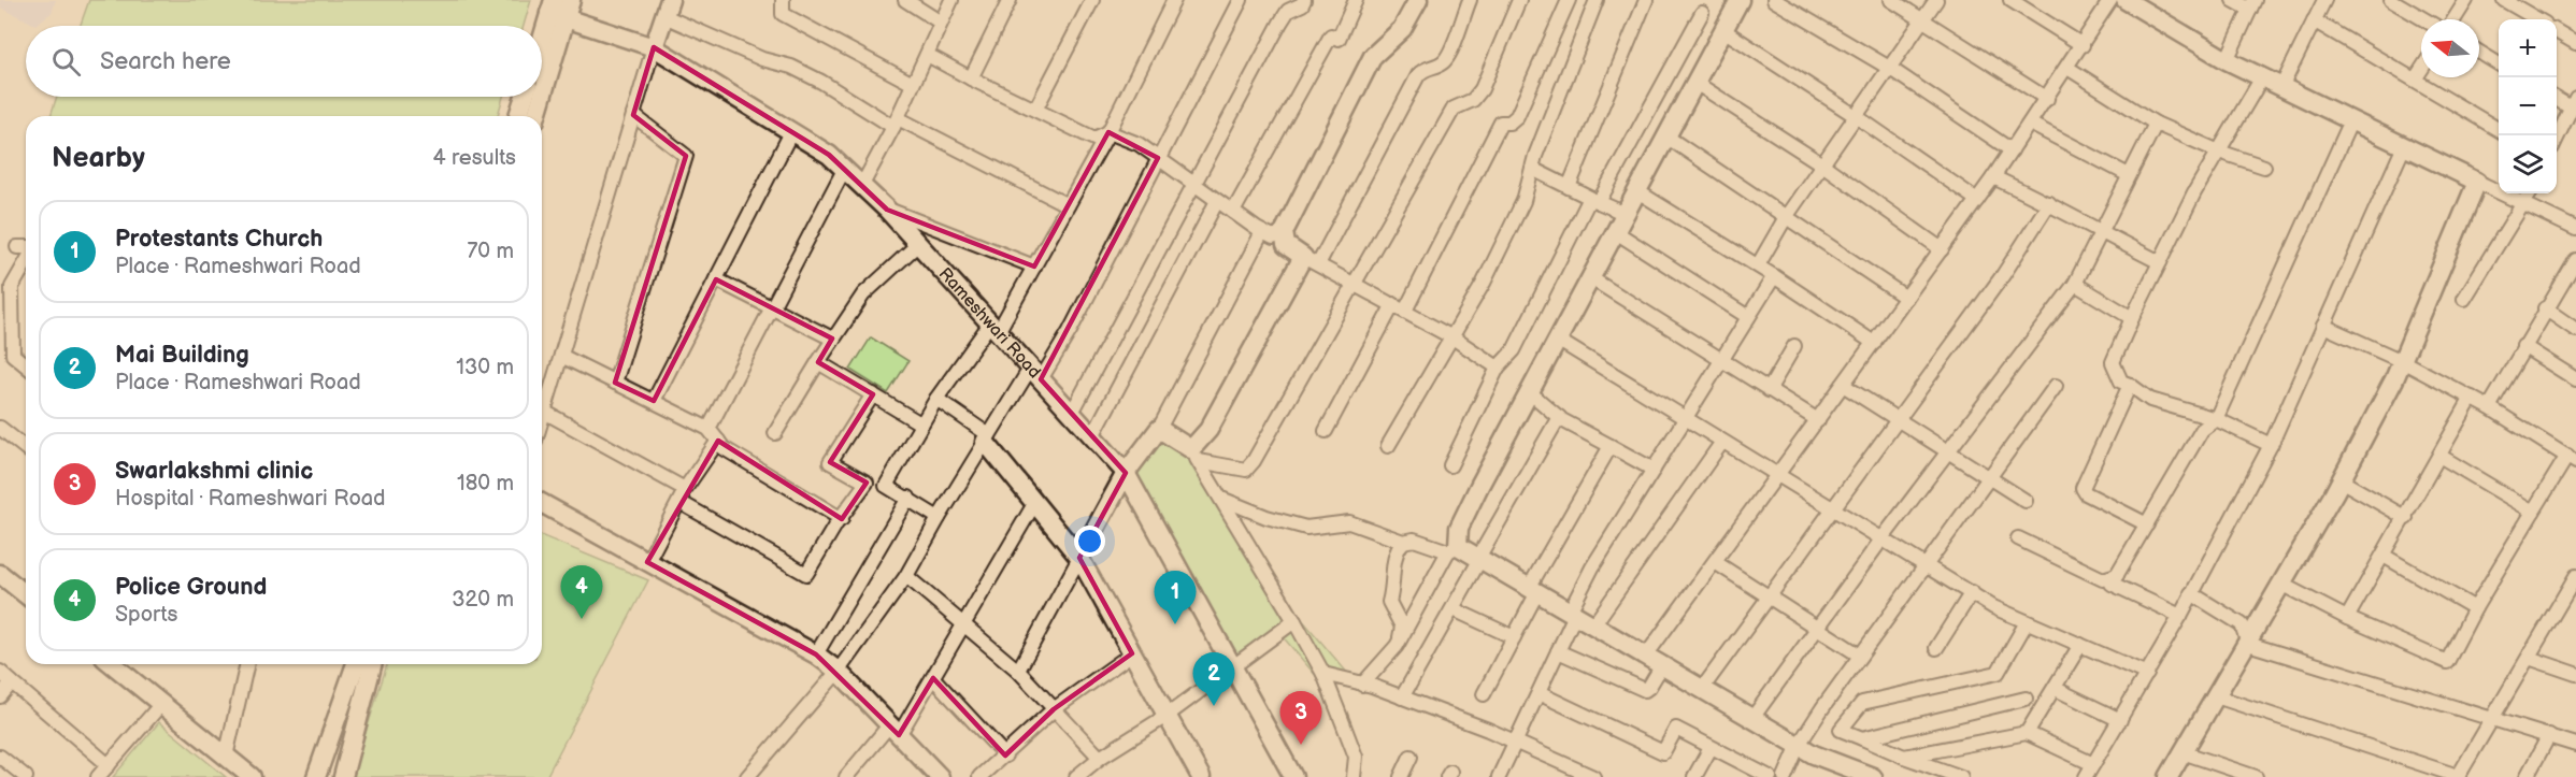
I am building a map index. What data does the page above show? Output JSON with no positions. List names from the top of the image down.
{
  "streets": {
    "street": ["Rameshwari Road"]
  },
  "north": "left",
  "page": {
    "map_buttons": ["+", "−"],
    "search": "Search here",
    "heading": ["Nearby", "4 results"],
    "list": [
      {
        "mark": "1",
        "name": "Protestants Church",
        "note": "Place · Rameshwari Road",
        "value": "70 m"
      },
      {
        "mark": "2",
        "name": "Mai Building",
        "note": "Place · Rameshwari Road",
        "value": "130 m"
      },
      {
        "mark": "3",
        "name": "Swarlakshmi clinic",
        "note": "Hospital · Rameshwari Road",
        "value": "180 m"
      },
      {
        "mark": "4",
        "name": "Police Ground",
        "note": "Sports",
        "value": "320 m"
      }
    ],
    "pins": [
      "4",
      "1",
      "2",
      "3"
    ]
  }
}
